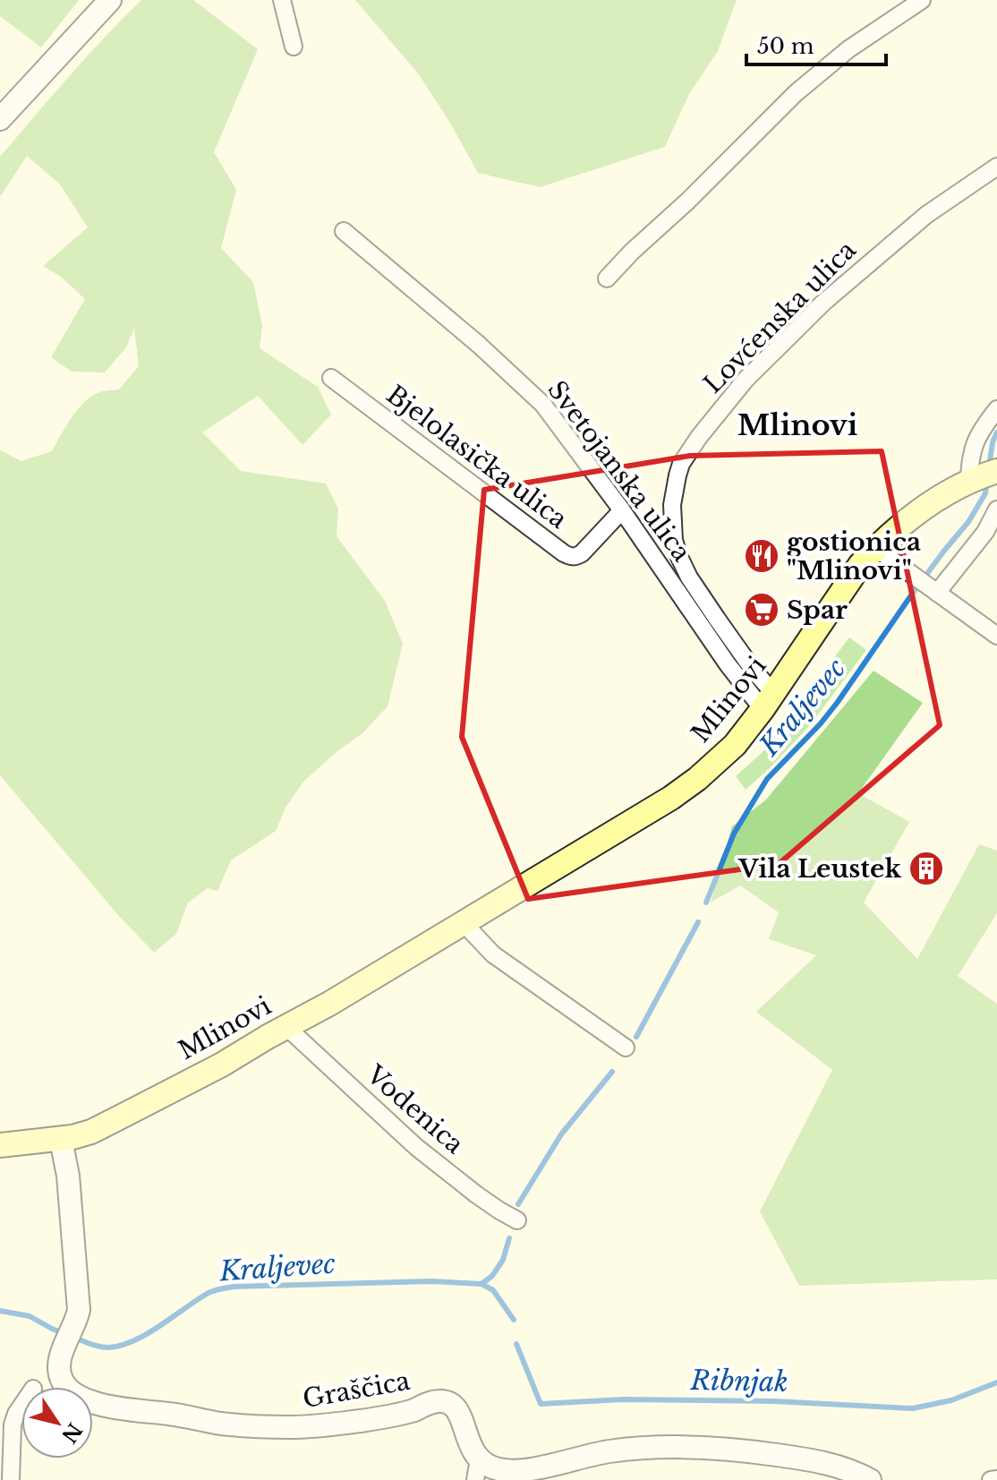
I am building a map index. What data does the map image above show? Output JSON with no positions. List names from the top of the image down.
{
  "streets": {
    "main road": ["Mlinovi"],
    "street": [
      "Lovćenska ulica",
      "Bjelolasička ulica",
      "Svetojanska ulica",
      "Vodenica",
      "Graščica"
    ]
  },
  "crossings": [
    ["Lovćenska ulica", "Svetojanska ulica"],
    ["Lovćenska ulica", "Mlinovi"],
    ["Bjelolasička ulica", "Svetojanska ulica"],
    ["Svetojanska ulica", "Mlinovi"],
    ["Mlinovi", "Vodenica"],
    ["Mlinovi", "Graščica"]
  ],
  "districts": ["Mlinovi"],
  "water": ["Kraljevec", "Ribnjak"],
  "places": {
    "restaurant": ["gostionica \"Mlinovi\""],
    "supermarket": ["Spar"],
    "building": ["Vila Leustek"]
  },
  "scale_bar": "50 m",
  "north": "bottom right"
}
